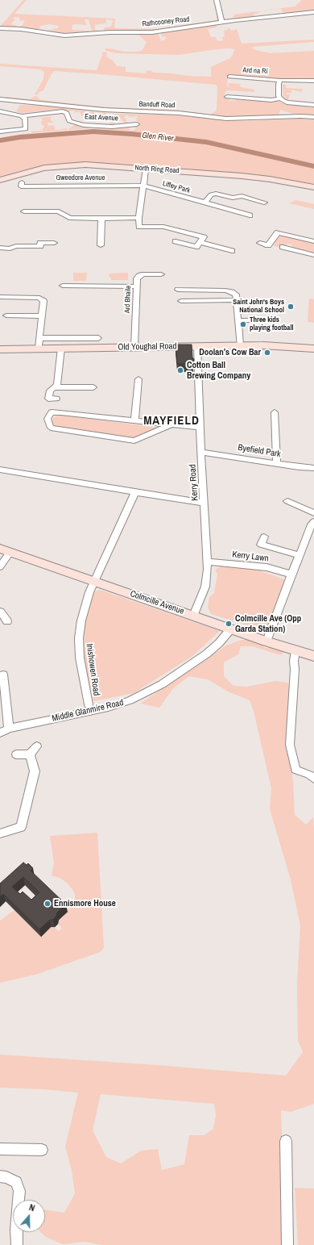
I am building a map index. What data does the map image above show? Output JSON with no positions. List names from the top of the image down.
{
  "streets": {
    "street": [
      "Rathcooney Road",
      "Ard na Rí",
      "Banduff Road",
      "East Avenue",
      "North Ring Road",
      "Gweedore Avenue",
      "Liffey Park",
      "Ard Bhaile",
      "Old Youghal Road",
      "Byefield Park",
      "Kerry Road",
      "Kerry Lawn",
      "Colmcille Avenue",
      "Inishowen Road",
      "Middle Glanmire Road"
    ]
  },
  "crossings": [
    ["Gweedore Avenue", "Liffey Park"],
    ["Ard Bhaile", "Old Youghal Road"],
    ["Old Youghal Road", "Kerry Road"],
    ["Byefield Park", "Kerry Road"],
    ["Kerry Road", "Kerry Lawn"],
    ["Kerry Road", "Colmcille Avenue"],
    ["Colmcille Avenue", "Inishowen Road"],
    ["Colmcille Avenue", "Middle Glanmire Road"]
  ],
  "districts": ["MAYFIELD"],
  "water": ["Glen River"],
  "places": [
    "Saint John's Boys National School",
    "Three kids playing football",
    "Doolan’s Cow Bar",
    "Cotton Ball Brewing Company",
    "Colmcille Ave (Opp Garda Station)",
    "Ennismore House"
  ],
  "north": "top"
}
